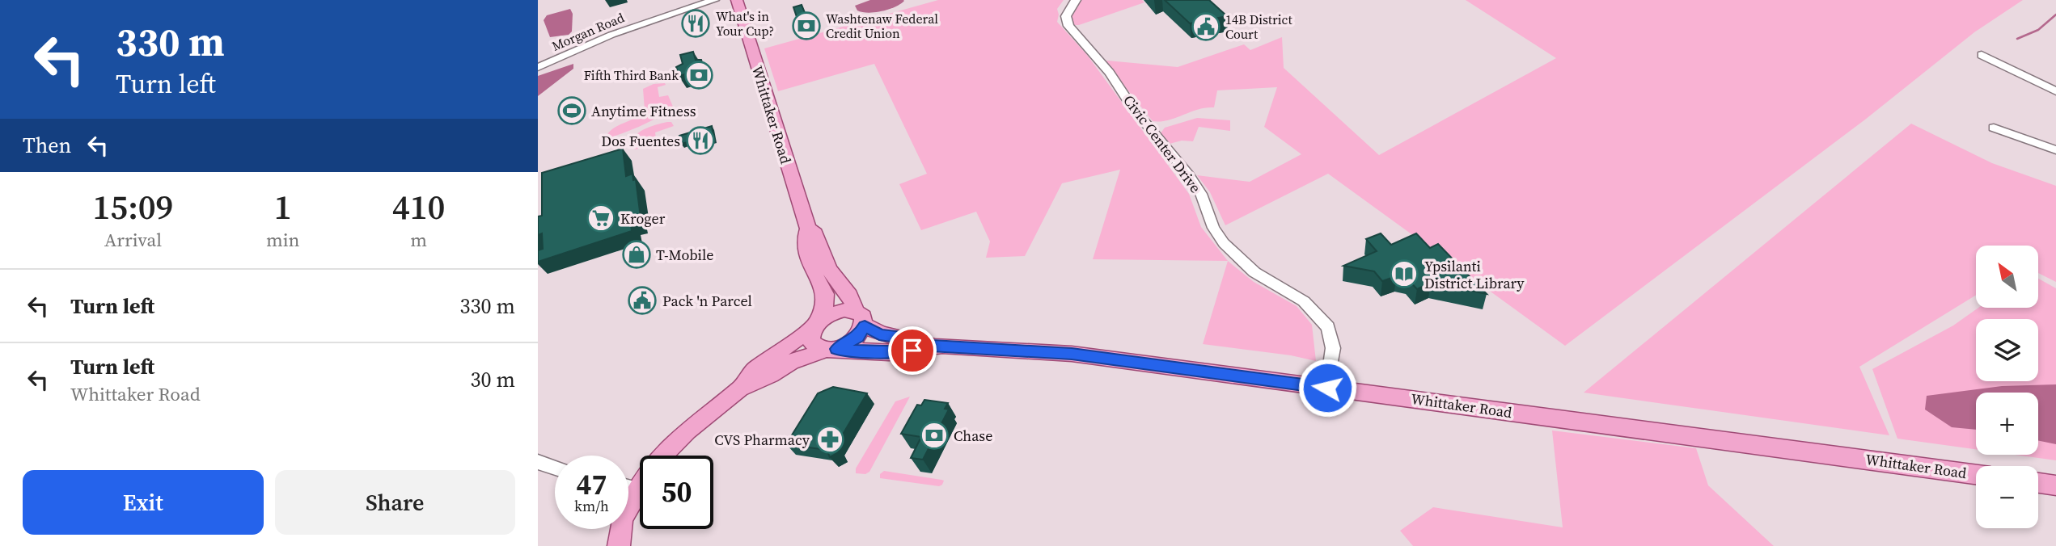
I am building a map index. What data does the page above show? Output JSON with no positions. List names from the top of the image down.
{
  "streets": {
    "main road": ["Whittaker Road"],
    "street": ["Morgan Road", "Civic Center Drive"]
  },
  "crossings": [
    ["Whittaker Road", "Civic Center Drive"]
  ],
  "places": {
    "restaurant": ["What's in Your Cup?", "Dos Fuentes"],
    "bank": ["Washtenaw Federal Credit Union", "Fifth Third Bank", "Chase"],
    "public building": ["14B District Court", "Pack 'n Parcel"],
    "sports": ["Anytime Fitness"],
    "supermarket": ["Kroger"],
    "shop": ["T-Mobile"],
    "library": ["Ypsilanti District Library"],
    "pharmacy": ["CVS Pharmacy"]
  },
  "north": "top left",
  "page": {
    "turn": ["330 m", "Turn left"],
    "then": "Then",
    "eta": [
      "15:09",
      "Arrival",
      "1",
      "min",
      "410",
      "m"
    ],
    "map_buttons": ["+", "−"],
    "list": [
      {
        "name": "Turn left",
        "value": "330 m"
      },
      {
        "name": "Turn left",
        "note": "Whittaker Road",
        "value": "30 m"
      }
    ],
    "speed": "47 km/h",
    "limit": "50",
    "buttons": ["Exit", "Share"]
  }
}
